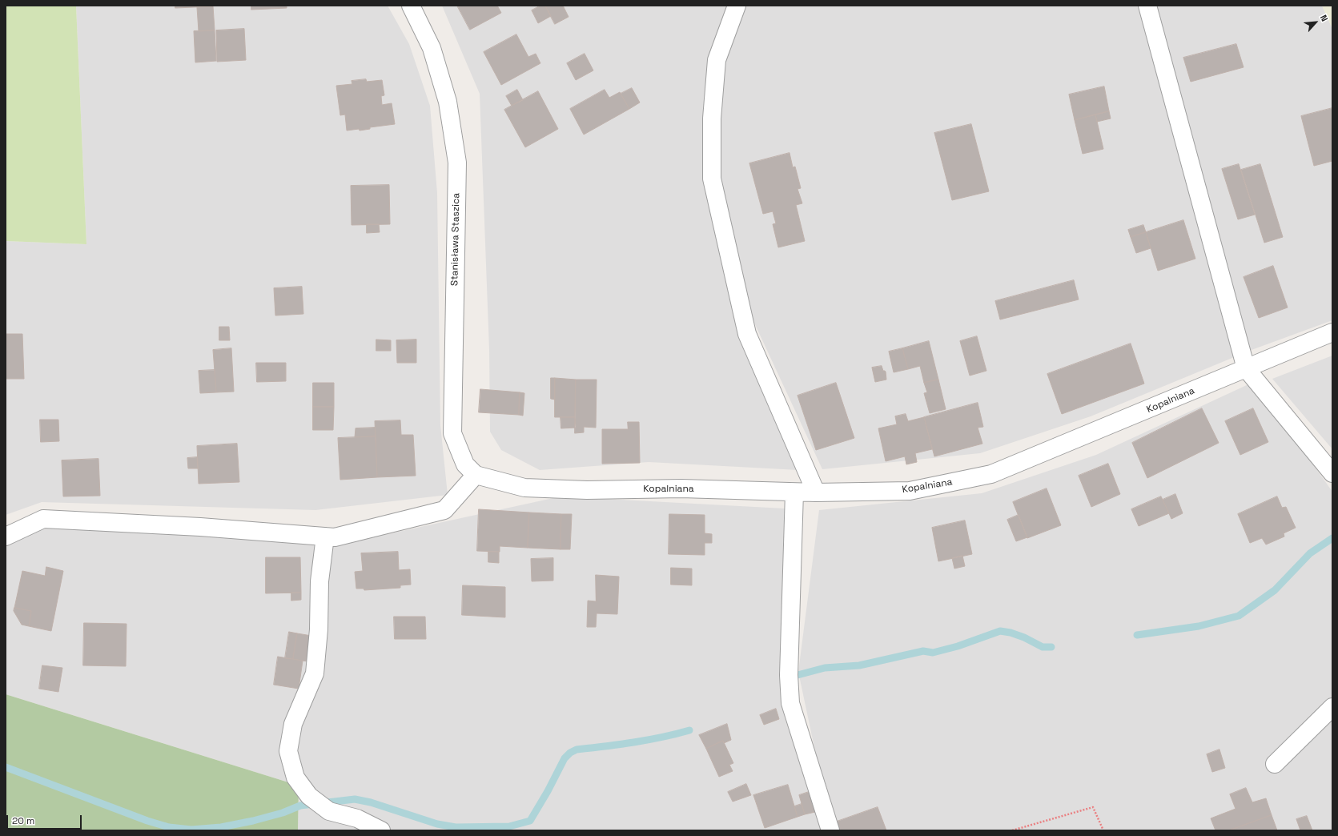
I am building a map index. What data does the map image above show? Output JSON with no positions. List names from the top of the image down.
{
  "streets": {
    "street": ["Stanisława Staszica", "Kopalniana"]
  },
  "crossings": [
    ["Stanisława Staszica", "Kopalniana"]
  ],
  "scale_bar": "20 m",
  "north": "top right"
}
